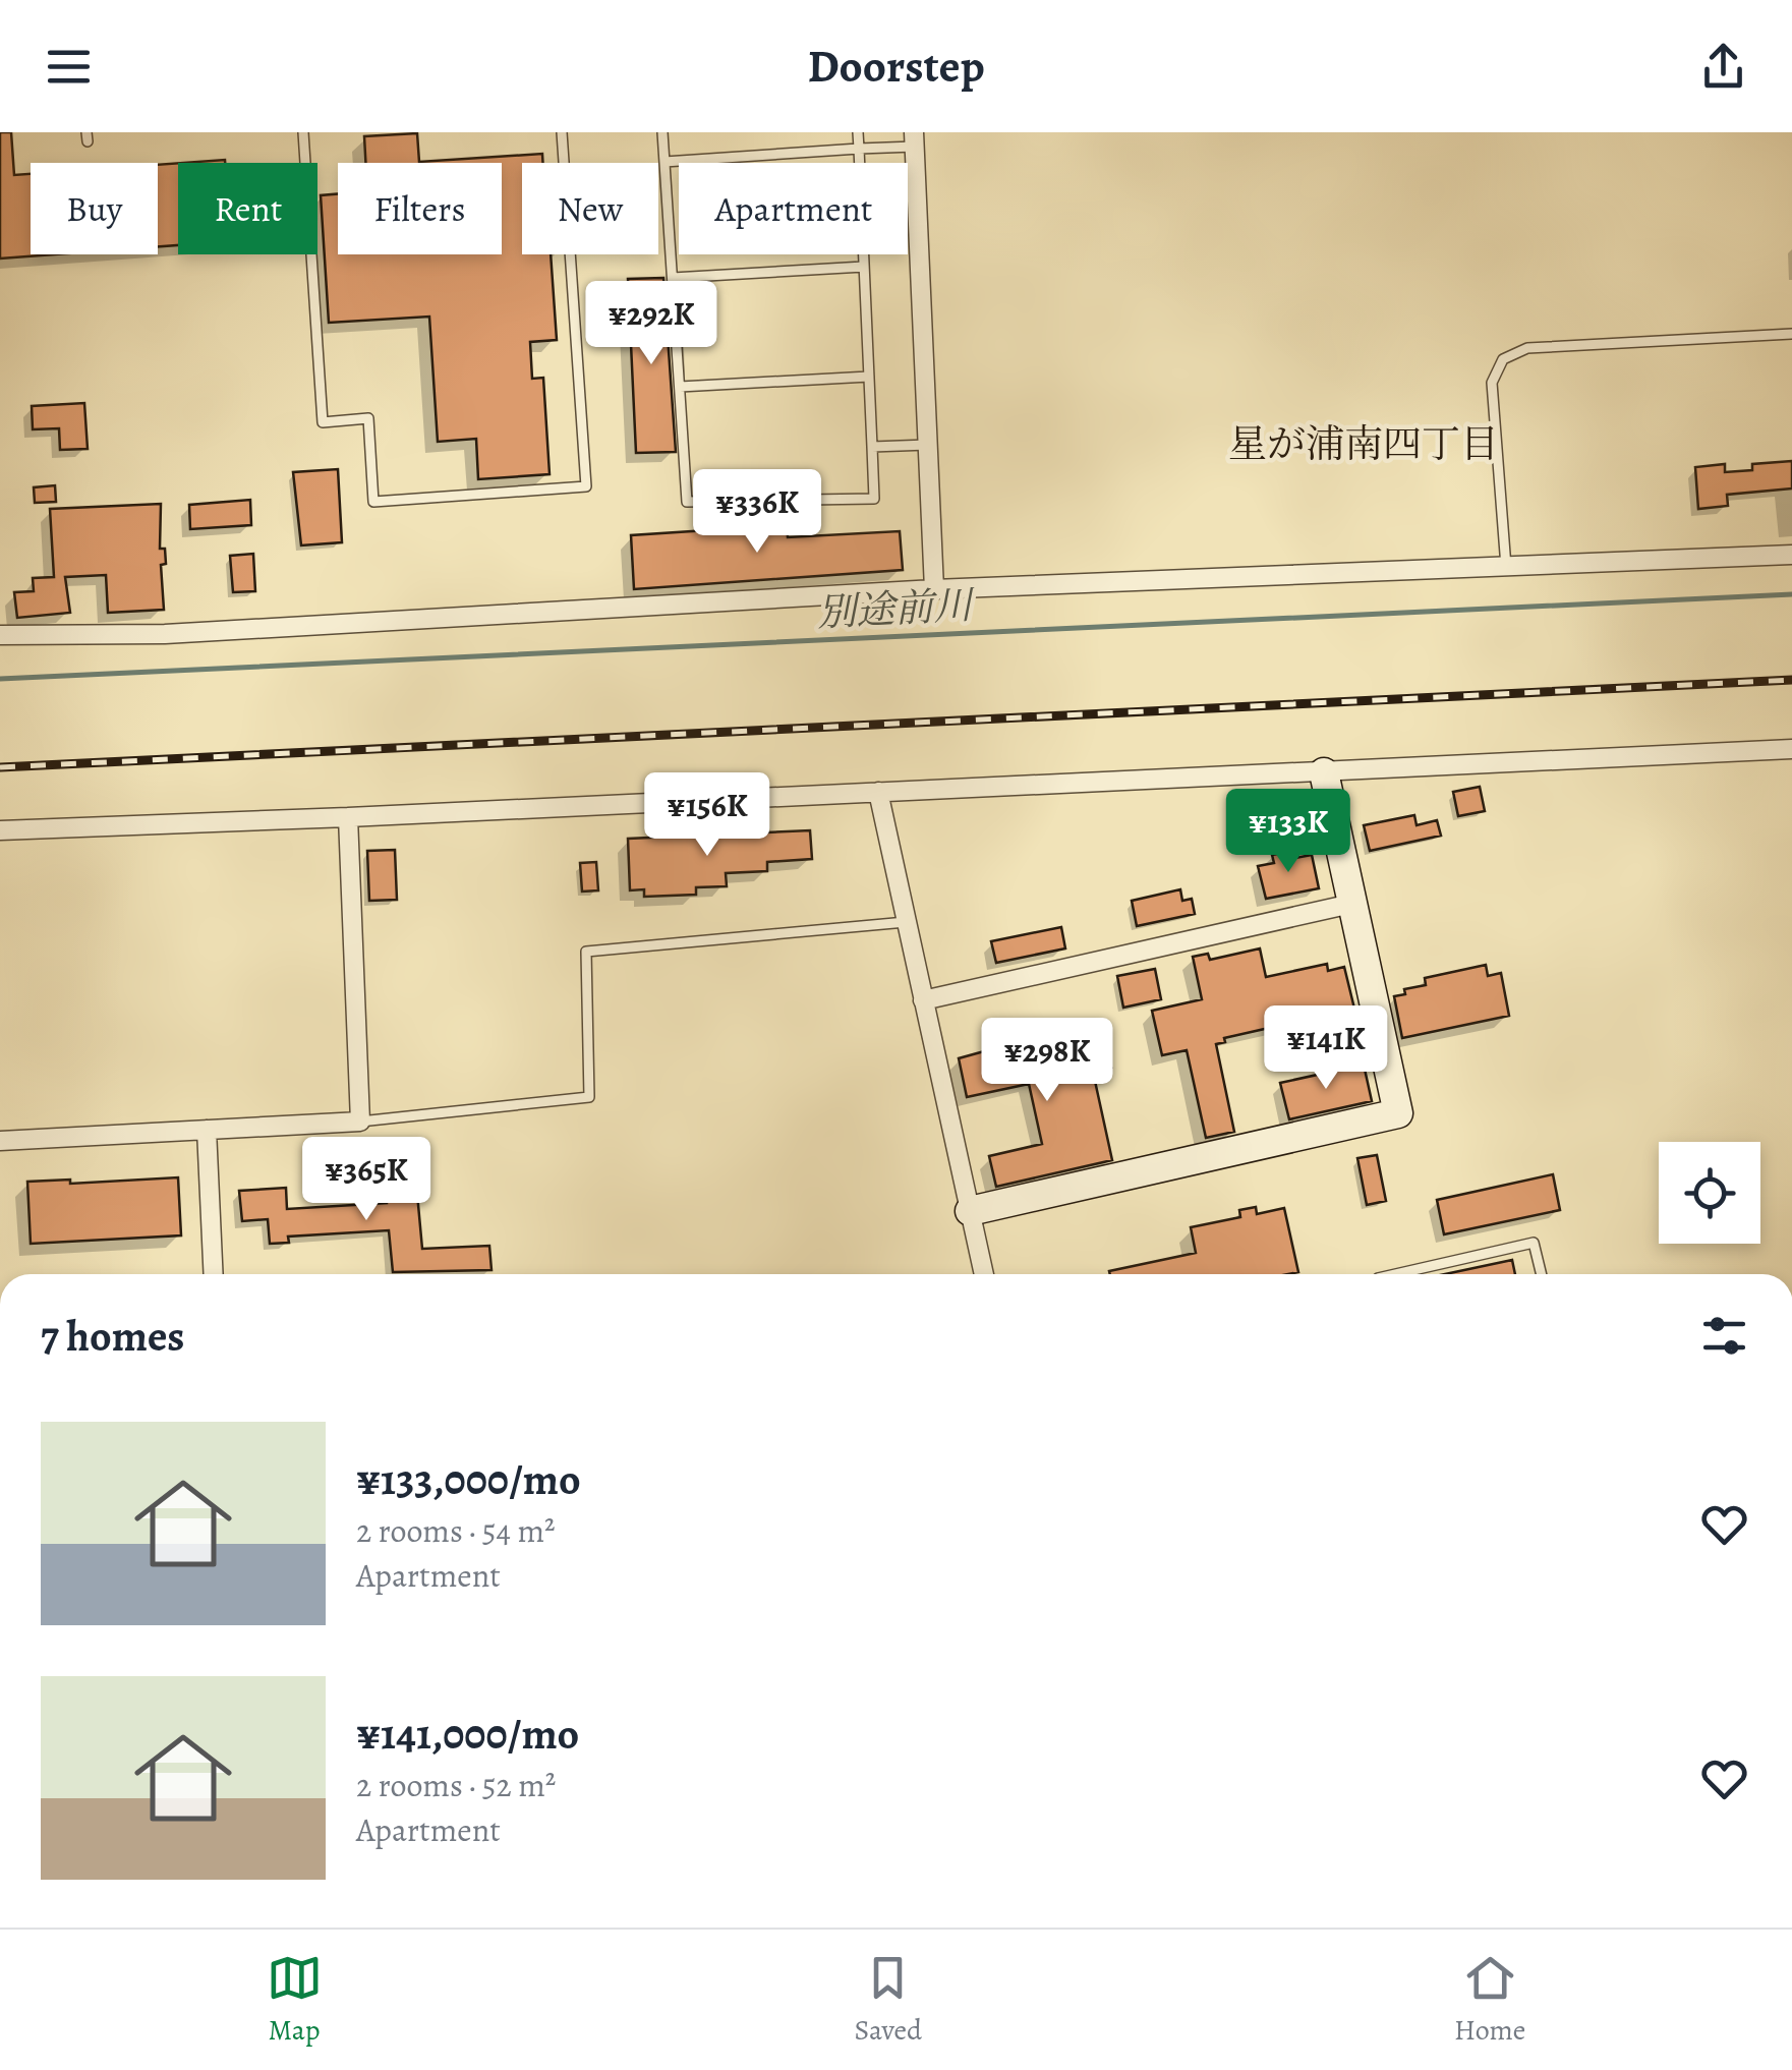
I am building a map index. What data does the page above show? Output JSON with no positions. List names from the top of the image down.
{
  "districts": ["星が浦南四丁目"],
  "water": ["別途前川"],
  "page": {
    "header": "Doorstep",
    "chip": [
      "Buy",
      "Rent",
      "Filters",
      "New",
      "Apartment"
    ],
    "price": [
      "¥292K",
      "¥336K",
      "¥156K",
      "¥133K",
      "¥141K",
      "¥298K",
      "¥365K"
    ],
    "heading": "7 homes",
    "list": [
      {
        "name": "¥133,000/mo",
        "note": "2 rooms · 54 m² · Apartment"
      },
      {
        "name": "¥141,000/mo",
        "note": "2 rooms · 52 m² · Apartment"
      }
    ],
    "tabs": ["Map", "Saved", "Home"]
  }
}
